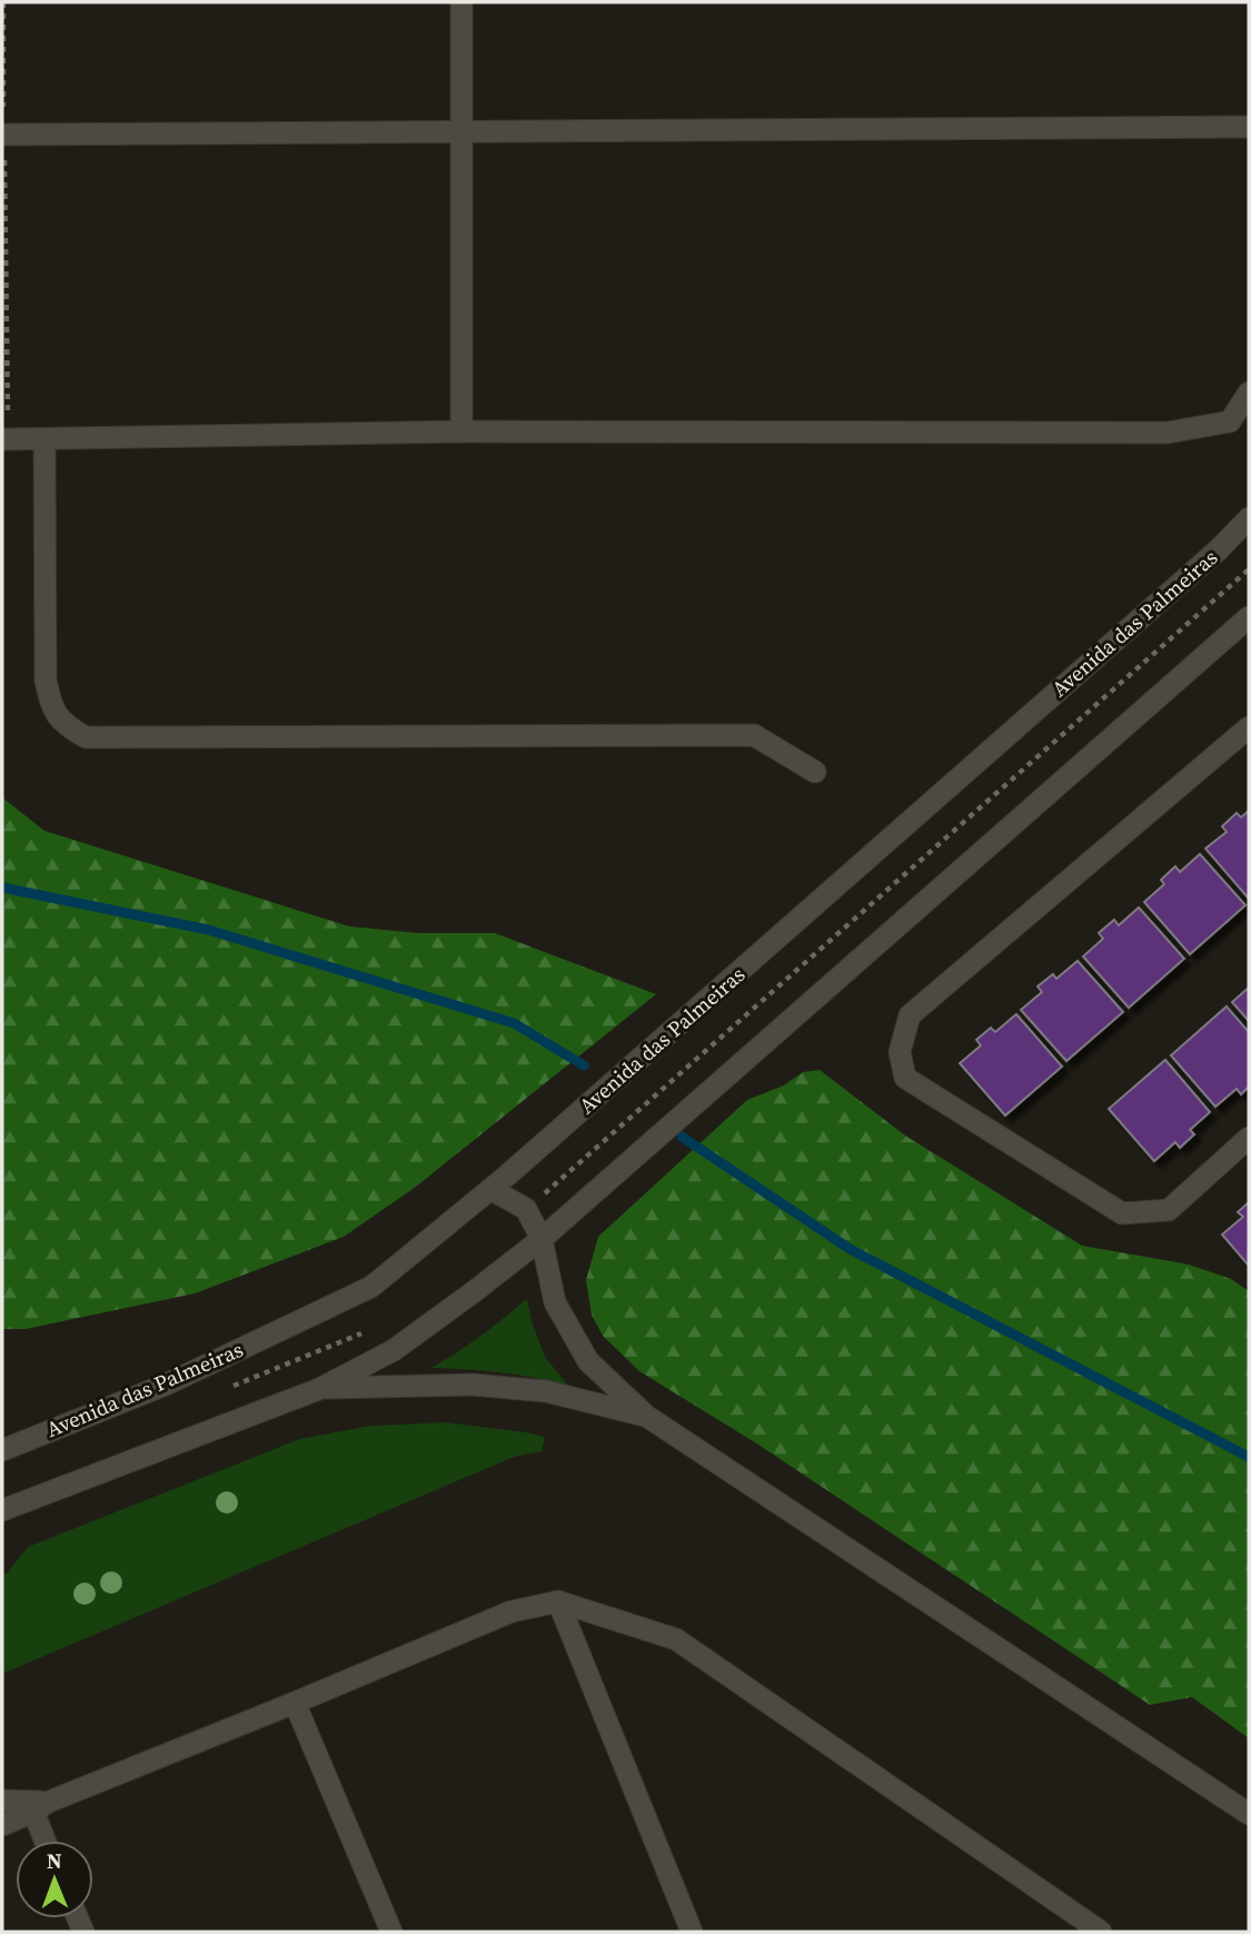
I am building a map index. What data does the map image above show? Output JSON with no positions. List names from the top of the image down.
{
  "streets": {
    "street": ["Avenida das Palmeiras"]
  },
  "north": "top"
}
